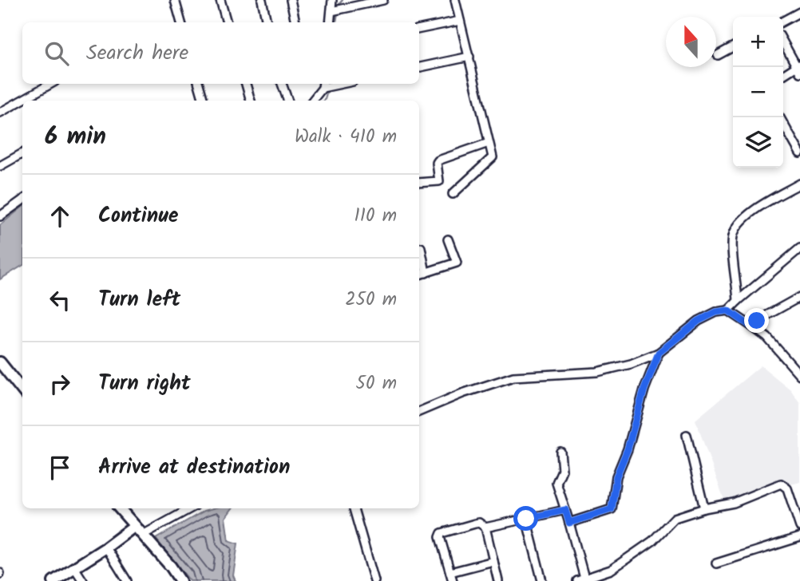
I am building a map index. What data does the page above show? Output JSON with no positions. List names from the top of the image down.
{
  "north": "top",
  "page": {
    "map_buttons": ["+", "−"],
    "search": "Search here",
    "heading": ["6 min", "Walk · 410 m"],
    "list": [
      ["Continue", "110 m"],
      ["Turn left", "250 m"],
      ["Turn right", "50 m"],
      "Arrive at destination"
    ]
  }
}
